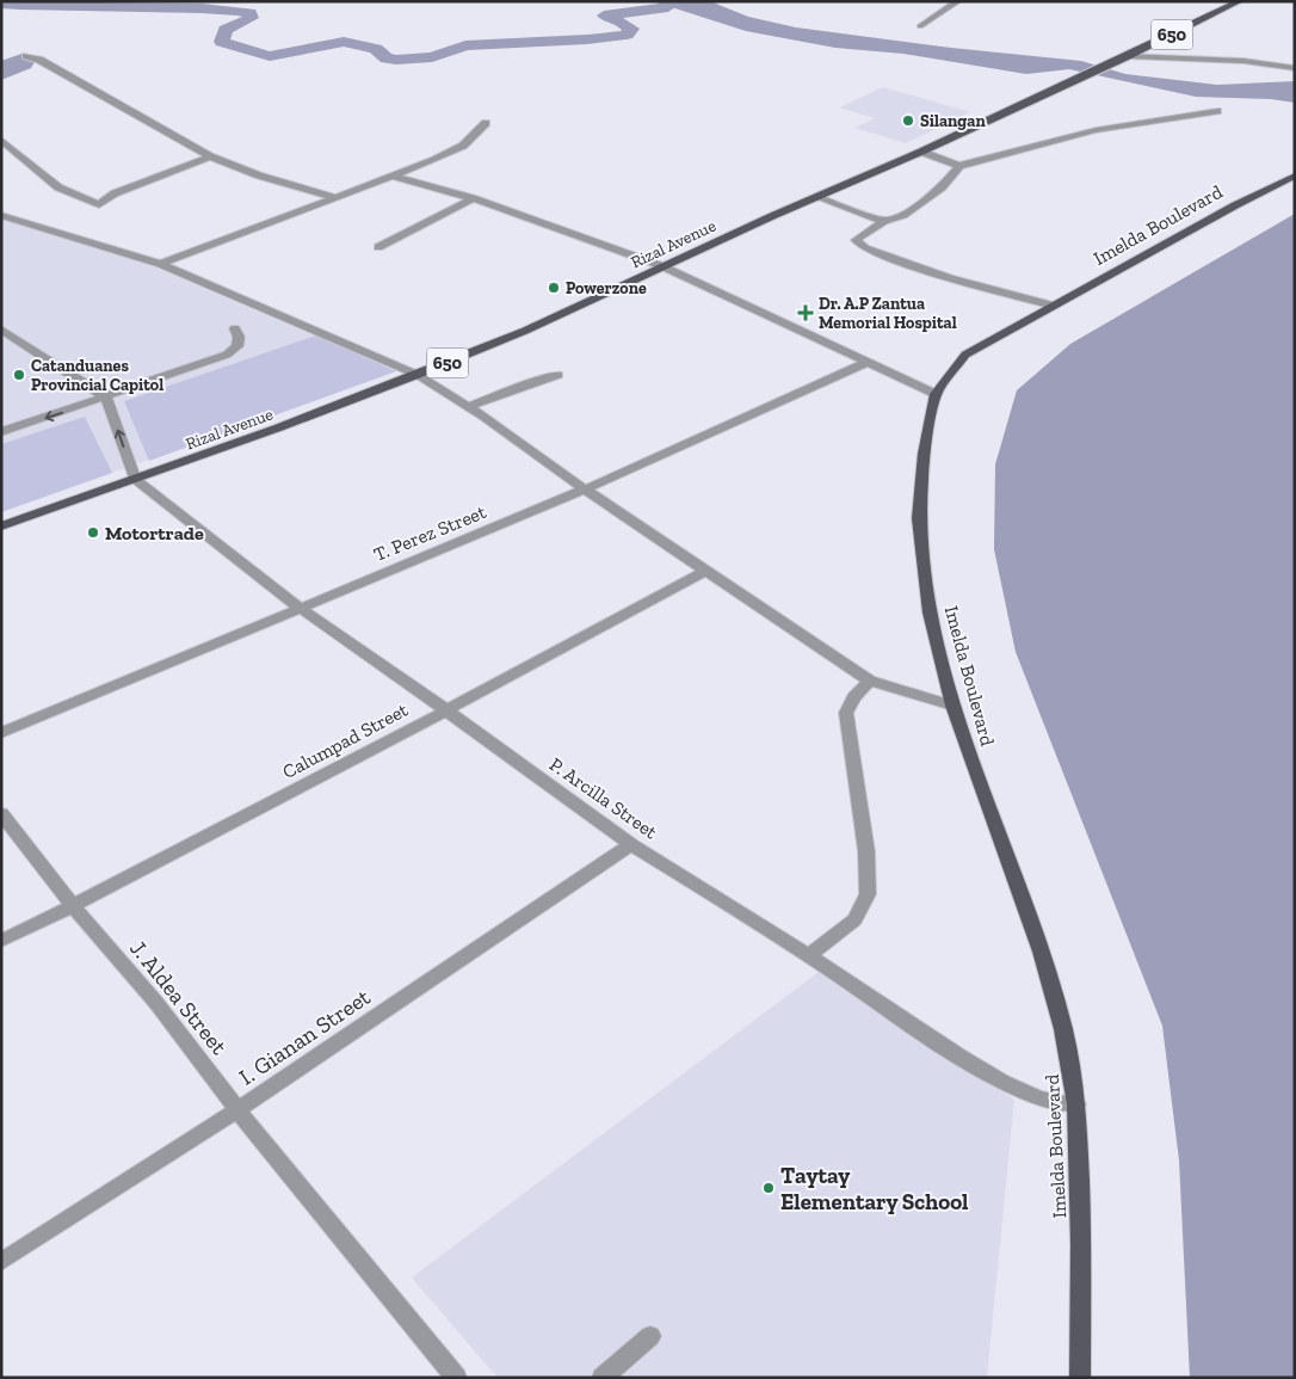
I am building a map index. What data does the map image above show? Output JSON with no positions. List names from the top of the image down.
{
  "streets": {
    "main road": ["650", "Imelda Boulevard", "Rizal Avenue"],
    "street": [
      "T. Perez Street",
      "Calumpad Street",
      "P. Arcilla Street",
      "J. Aldea Street",
      "I. Gianan Street"
    ]
  },
  "crossings": [
    ["650", "Rizal Avenue"],
    ["Imelda Boulevard", "P. Arcilla Street"],
    ["Rizal Avenue", "P. Arcilla Street"],
    ["T. Perez Street", "P. Arcilla Street"],
    ["Calumpad Street", "P. Arcilla Street"],
    ["Calumpad Street", "J. Aldea Street"],
    ["P. Arcilla Street", "I. Gianan Street"],
    ["J. Aldea Street", "I. Gianan Street"]
  ],
  "places": {
    "other": [
      "Silangan",
      "Powerzone",
      "Catanduanes Provincial Capitol",
      "Motortrade",
      "Taytay Elementary School"
    ],
    "health": ["Dr. A.P Zantua Memorial Hospital"]
  }
}
